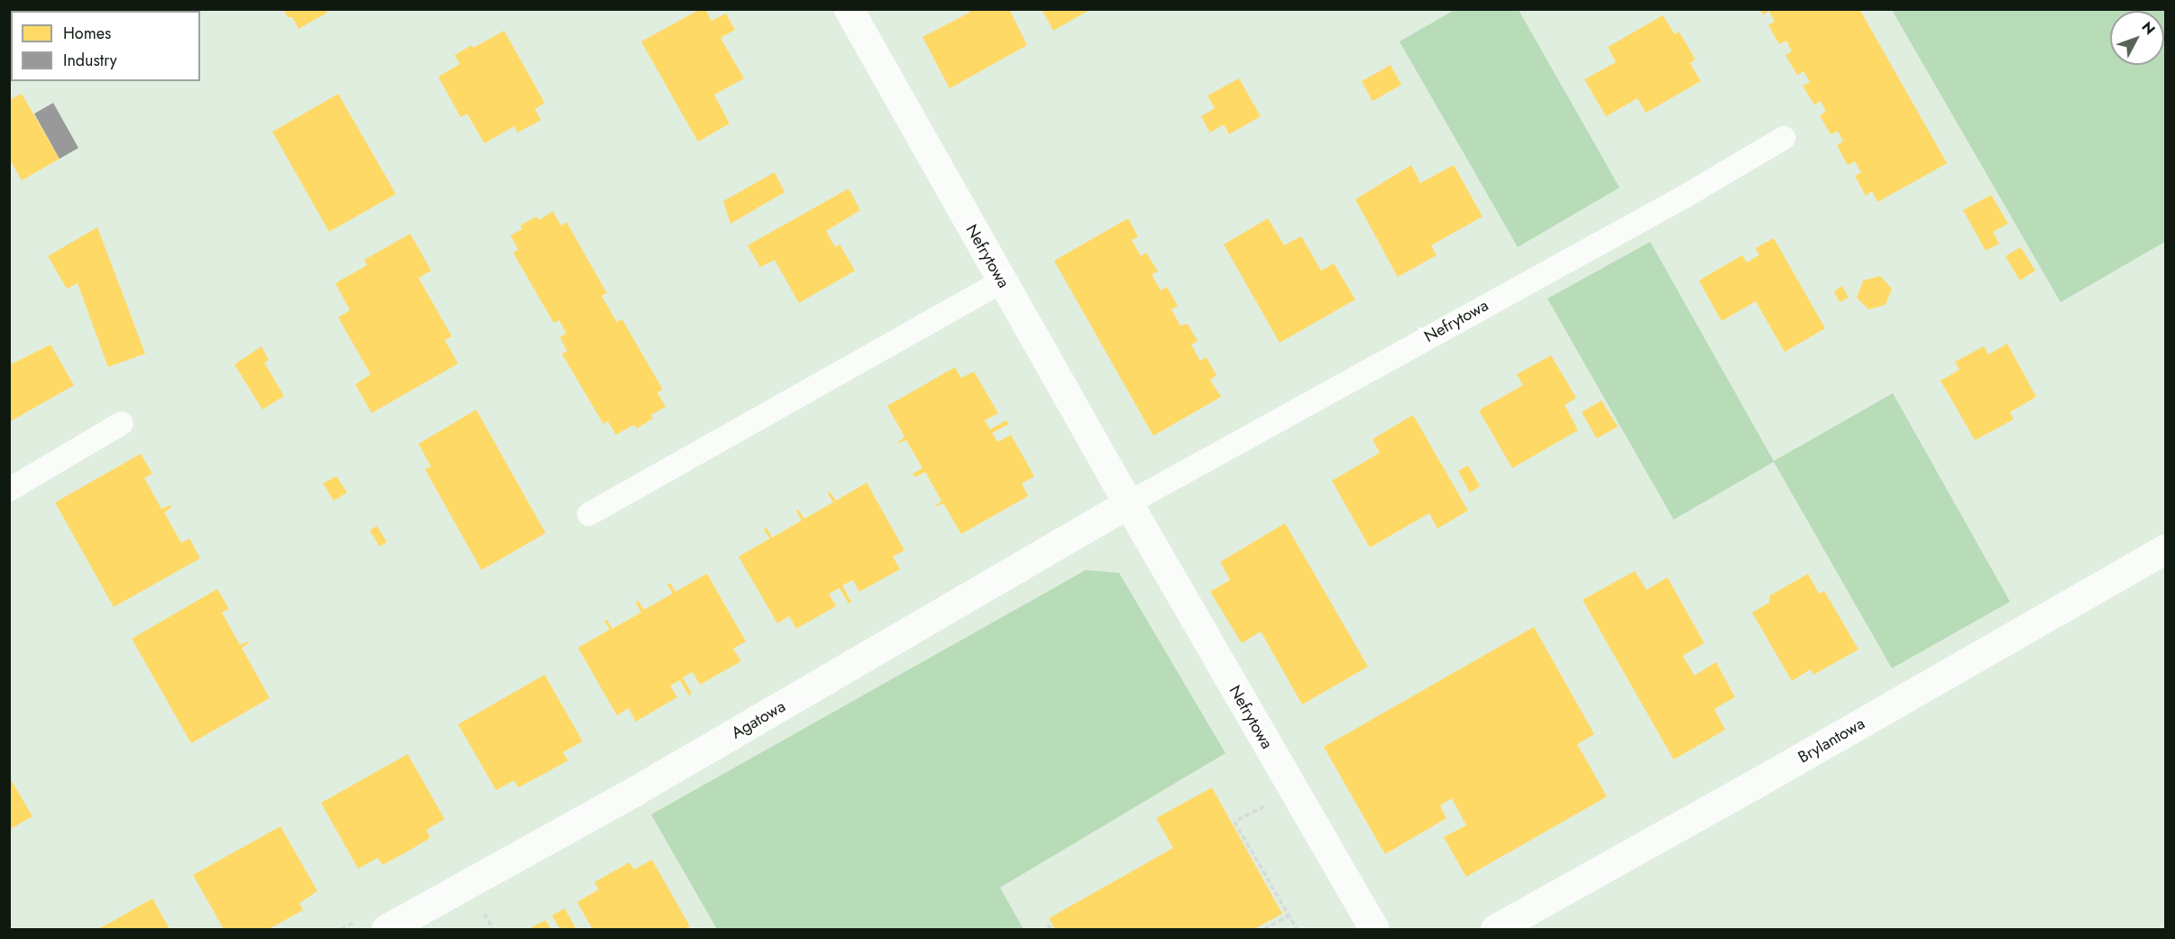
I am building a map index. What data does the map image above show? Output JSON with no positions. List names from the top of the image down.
{
  "streets": {
    "street": ["Nefrytowa", "Agatowa", "Brylantowa"]
  },
  "crossings": [
    ["Nefrytowa", "Agatowa"]
  ],
  "legend": ["Homes", "Industry"],
  "north": "top right"
}
